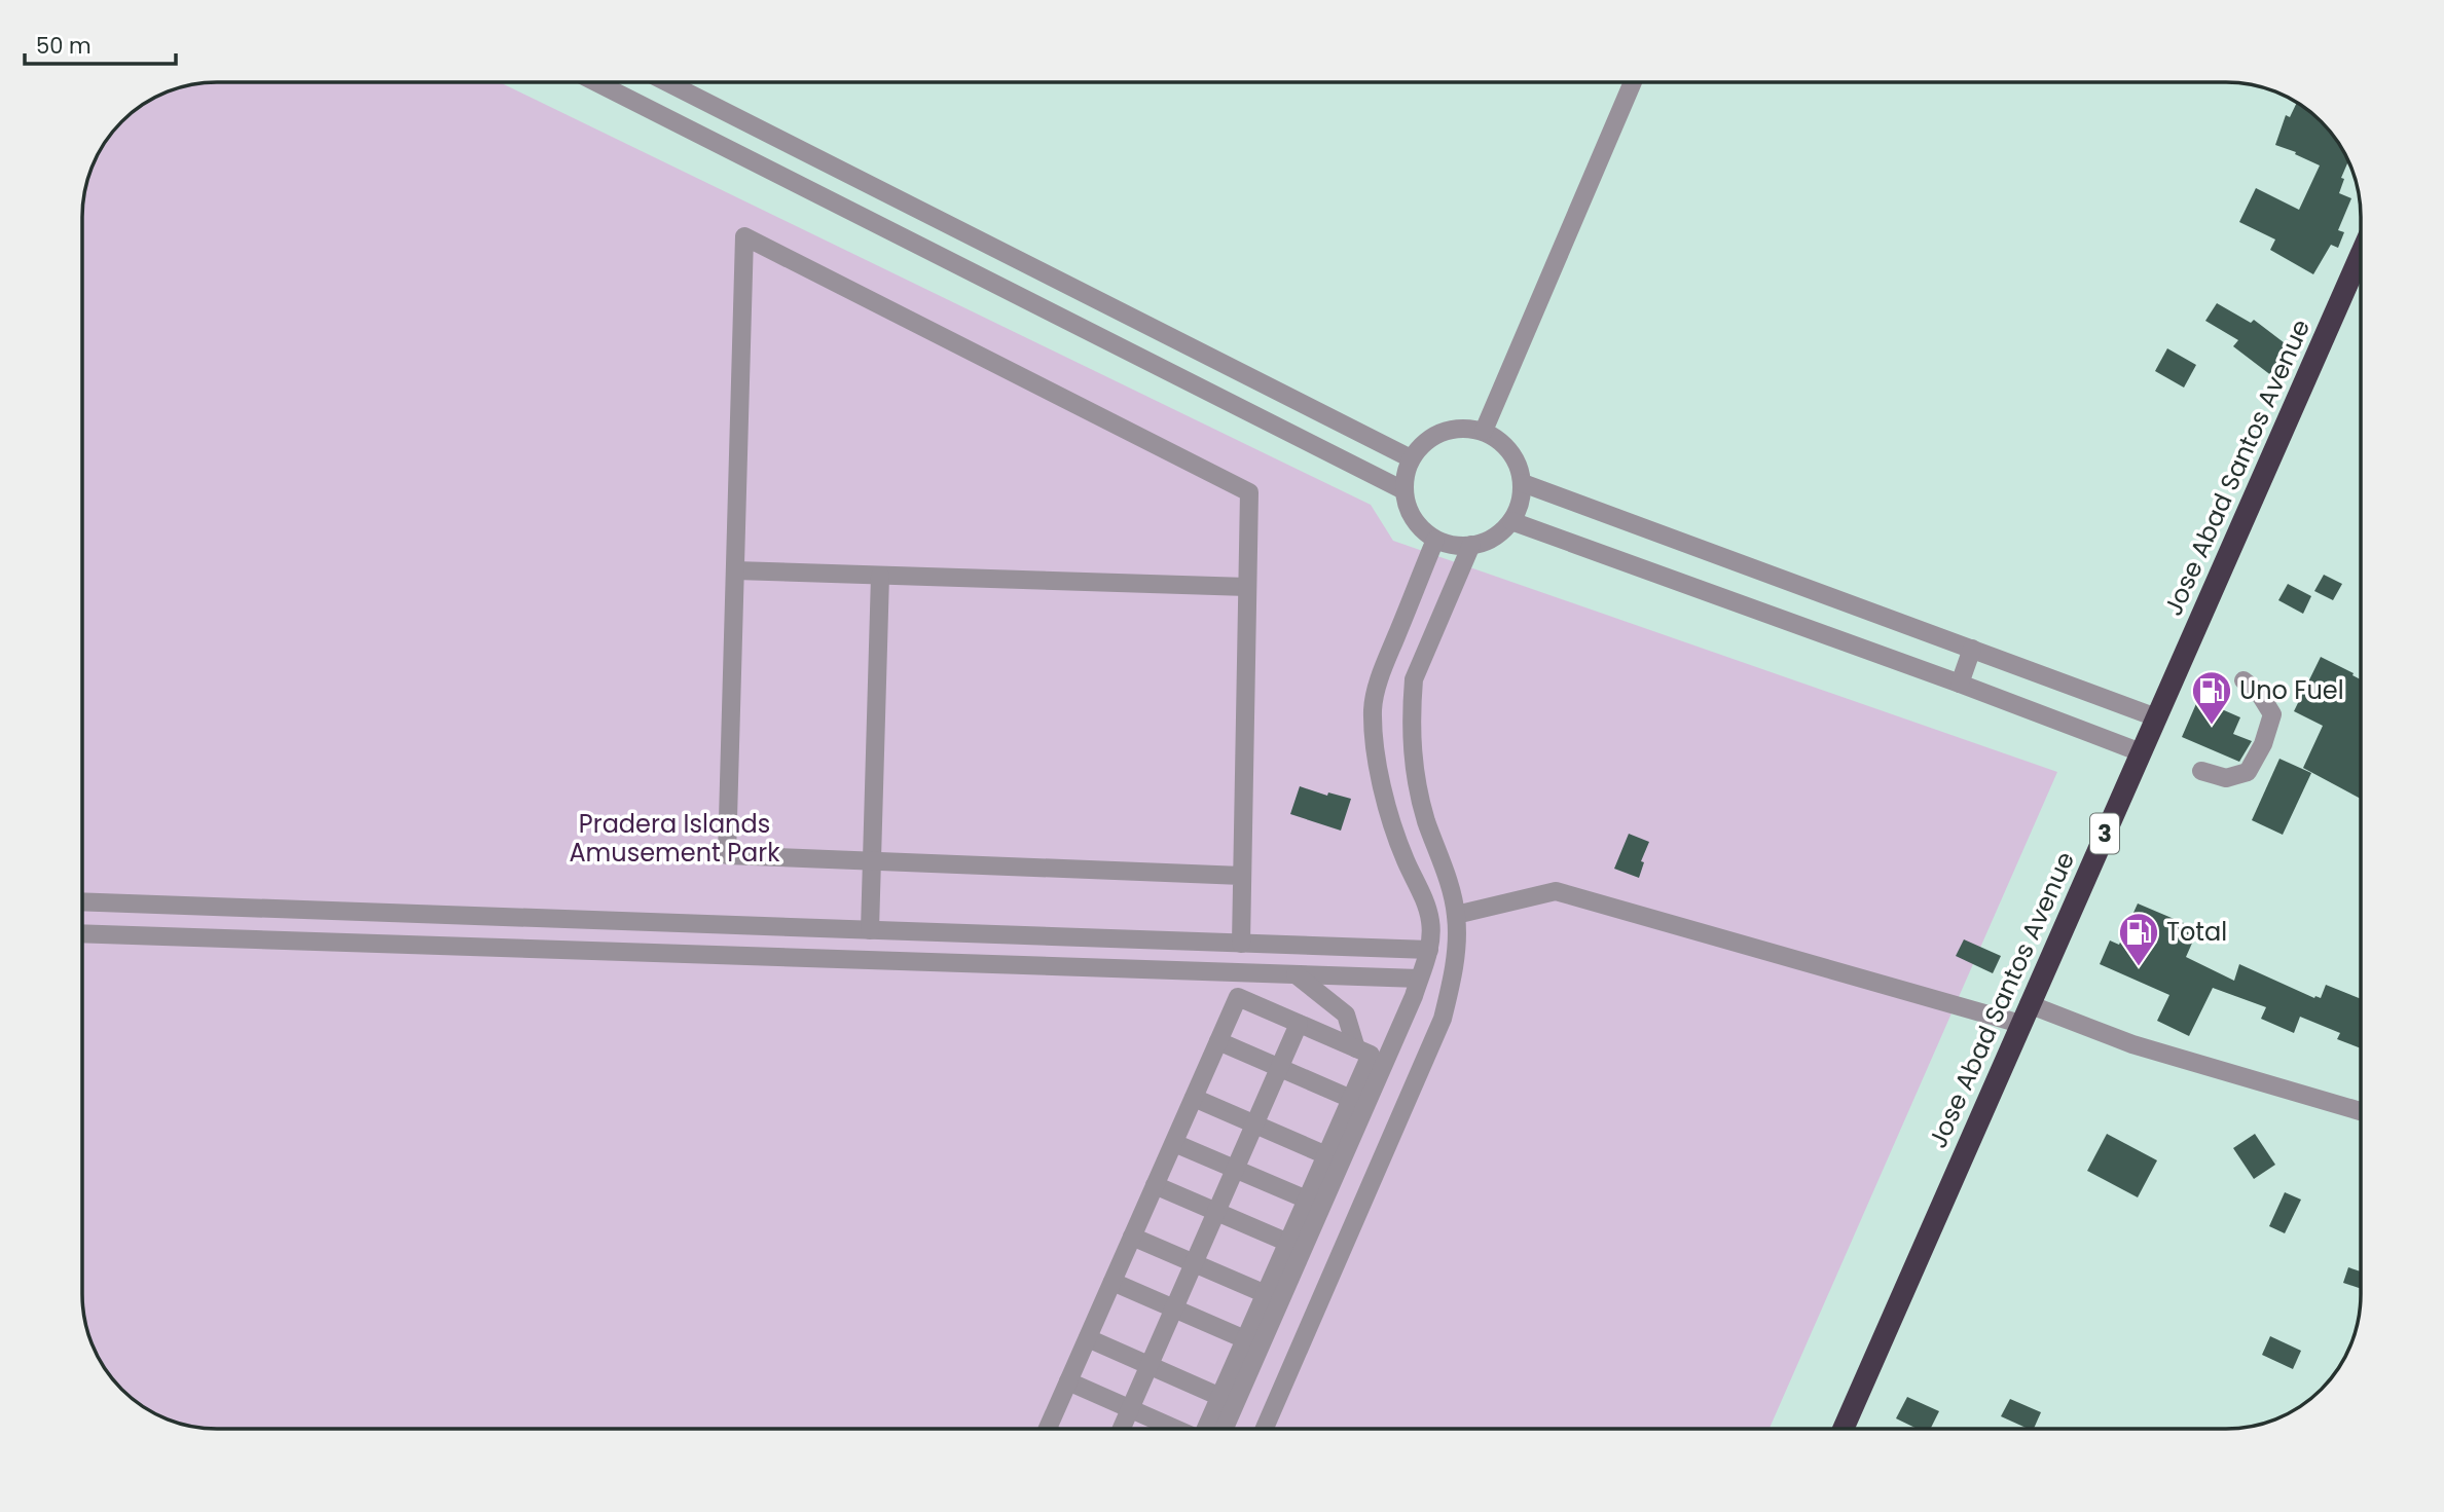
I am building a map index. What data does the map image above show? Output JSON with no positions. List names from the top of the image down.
{
  "streets": {
    "highway": ["Jose Abad Santos Avenue", "3"]
  },
  "parks": ["Pradera Islands Amusement Park"],
  "places": {
    "fuel station": ["Uno Fuel", "Total"]
  },
  "scale_bar": "50 m"
}
